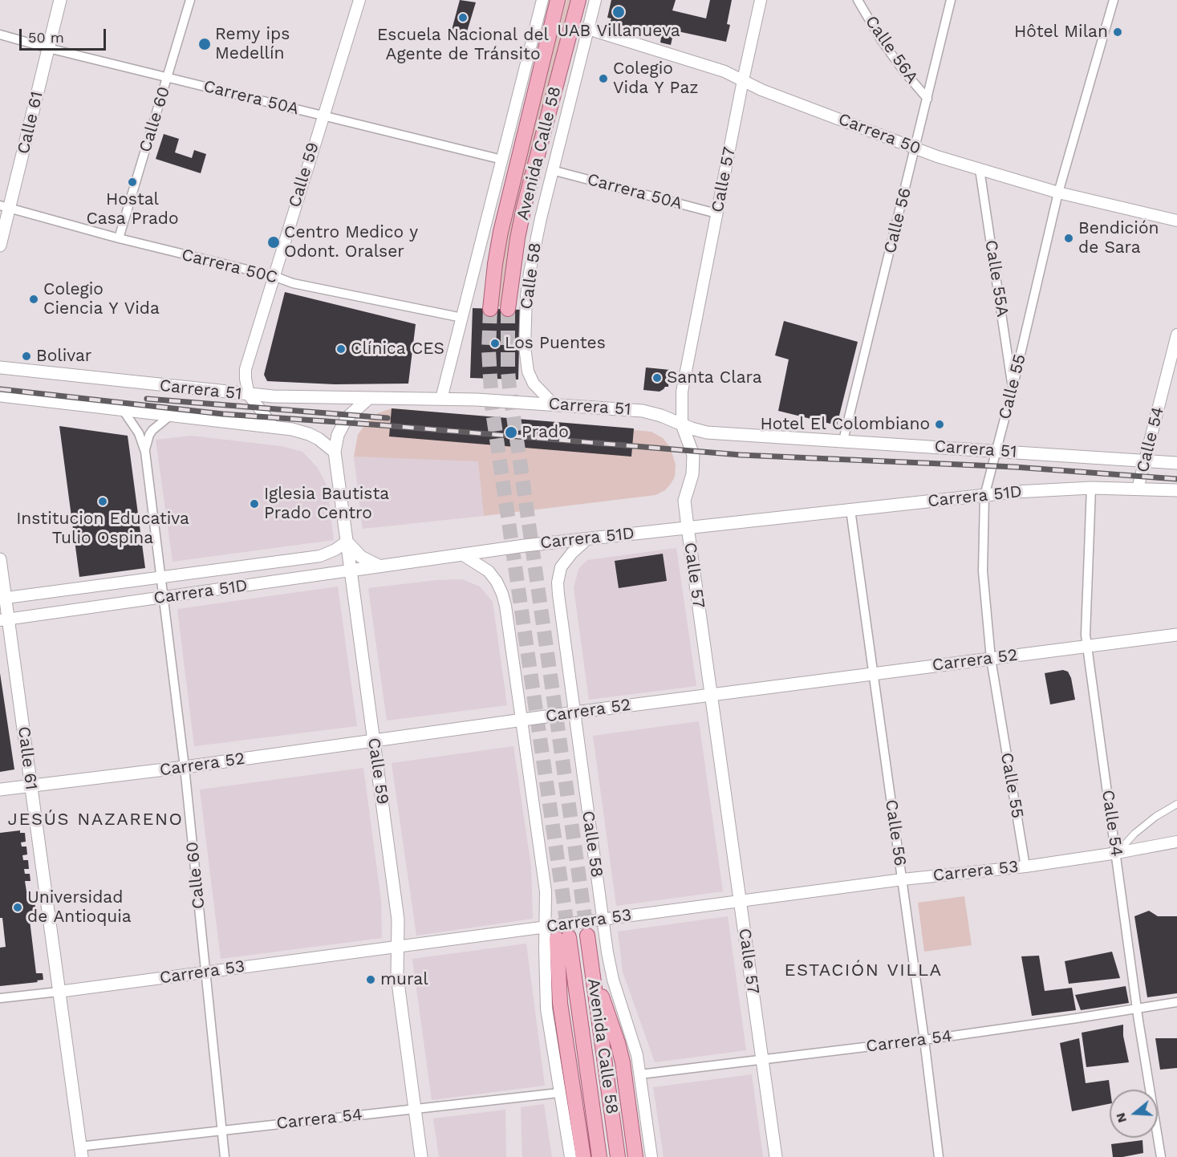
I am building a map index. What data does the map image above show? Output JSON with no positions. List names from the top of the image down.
{
  "streets": {
    "main road": [
      "Calle 61",
      "Avenida Calle 58",
      "Calle 59",
      "Calle 57",
      "Carrera 51",
      "Carrera 51D",
      "Carrera 52"
    ],
    "street": [
      "Calle 56A",
      "Carrera 50A",
      "Calle 60",
      "Carrera 50",
      "Calle 56",
      "Carrera 50C",
      "Calle 58",
      "Calle 55A",
      "Calle 55",
      "Calle 54",
      "Carrera 53",
      "Carrera 54"
    ]
  },
  "crossings": [
    ["Calle 56A", "Calle 56"],
    ["Carrera 50A", "Calle 60"],
    ["Carrera 50A", "Calle 61"],
    ["Carrera 50A", "Calle 59"],
    ["Carrera 50A", "Calle 57"],
    ["Carrera 50A", "Calle 58"],
    ["Calle 60", "Carrera 50C"],
    ["Calle 60", "Carrera 51"],
    ["Calle 60", "Carrera 51D"],
    ["Calle 60", "Carrera 52"],
    ["Calle 60", "Carrera 53"],
    ["Calle 60", "Carrera 54"],
    ["Calle 61", "Carrera 50C"],
    ["Calle 61", "Carrera 51D"],
    ["Calle 61", "Carrera 52"],
    ["Calle 61", "Carrera 53"],
    ["Calle 61", "Carrera 54"],
    ["Carrera 50", "Calle 57"],
    ["Carrera 50", "Calle 56"],
    ["Carrera 50", "Calle 58"],
    ["Carrera 50", "Calle 55A"],
    ["Carrera 50", "Calle 55"],
    ["Calle 59", "Carrera 50C"],
    ["Calle 59", "Carrera 51"],
    ["Calle 59", "Carrera 51D"],
    ["Calle 59", "Carrera 52"],
    ["Calle 59", "Carrera 53"],
    ["Calle 59", "Carrera 54"],
    ["Calle 57", "Carrera 51"],
    ["Calle 57", "Carrera 51D"],
    ["Calle 57", "Carrera 52"],
    ["Calle 57", "Carrera 53"],
    ["Calle 57", "Carrera 54"],
    ["Calle 56", "Carrera 51"],
    ["Calle 56", "Carrera 51D"],
    ["Calle 56", "Carrera 52"],
    ["Calle 56", "Carrera 53"],
    ["Calle 56", "Carrera 54"],
    ["Calle 58", "Carrera 51"],
    ["Calle 58", "Carrera 51D"],
    ["Calle 58", "Carrera 52"],
    ["Calle 58", "Carrera 53"],
    ["Calle 58", "Carrera 54"],
    ["Calle 55A", "Calle 55"],
    ["Calle 55", "Carrera 51"],
    ["Calle 55", "Carrera 51D"],
    ["Calle 55", "Carrera 52"],
    ["Calle 55", "Carrera 53"],
    ["Carrera 51", "Calle 54"],
    ["Calle 54", "Carrera 51D"],
    ["Calle 54", "Carrera 52"],
    ["Calle 54", "Carrera 53"],
    ["Calle 54", "Carrera 54"]
  ],
  "districts": ["JESÚS NAZARENO", "ESTACIÓN VILLA"],
  "places": [
    "UAB Villanueva",
    "Escuela Nacional del Agente de Tránsito",
    "Hôtel Milan",
    "Remy ips Medellín",
    "Colegio Vida Y Paz",
    "Hostal Casa Prado",
    "Bendición de Sara",
    "Centro Medico y Odont. Oralser",
    "Colegio Ciencia Y Vida",
    "Los Puentes",
    "Clínica CES",
    "Bolivar",
    "Santa Clara",
    "Hotel El Colombiano",
    "Prado",
    "Institucion Educativa Tulio Ospina",
    "Iglesia Bautista Prado Centro",
    "Universidad de Antioquia",
    "mural"
  ],
  "scale_bar": "50 m",
  "north": "left"
}
